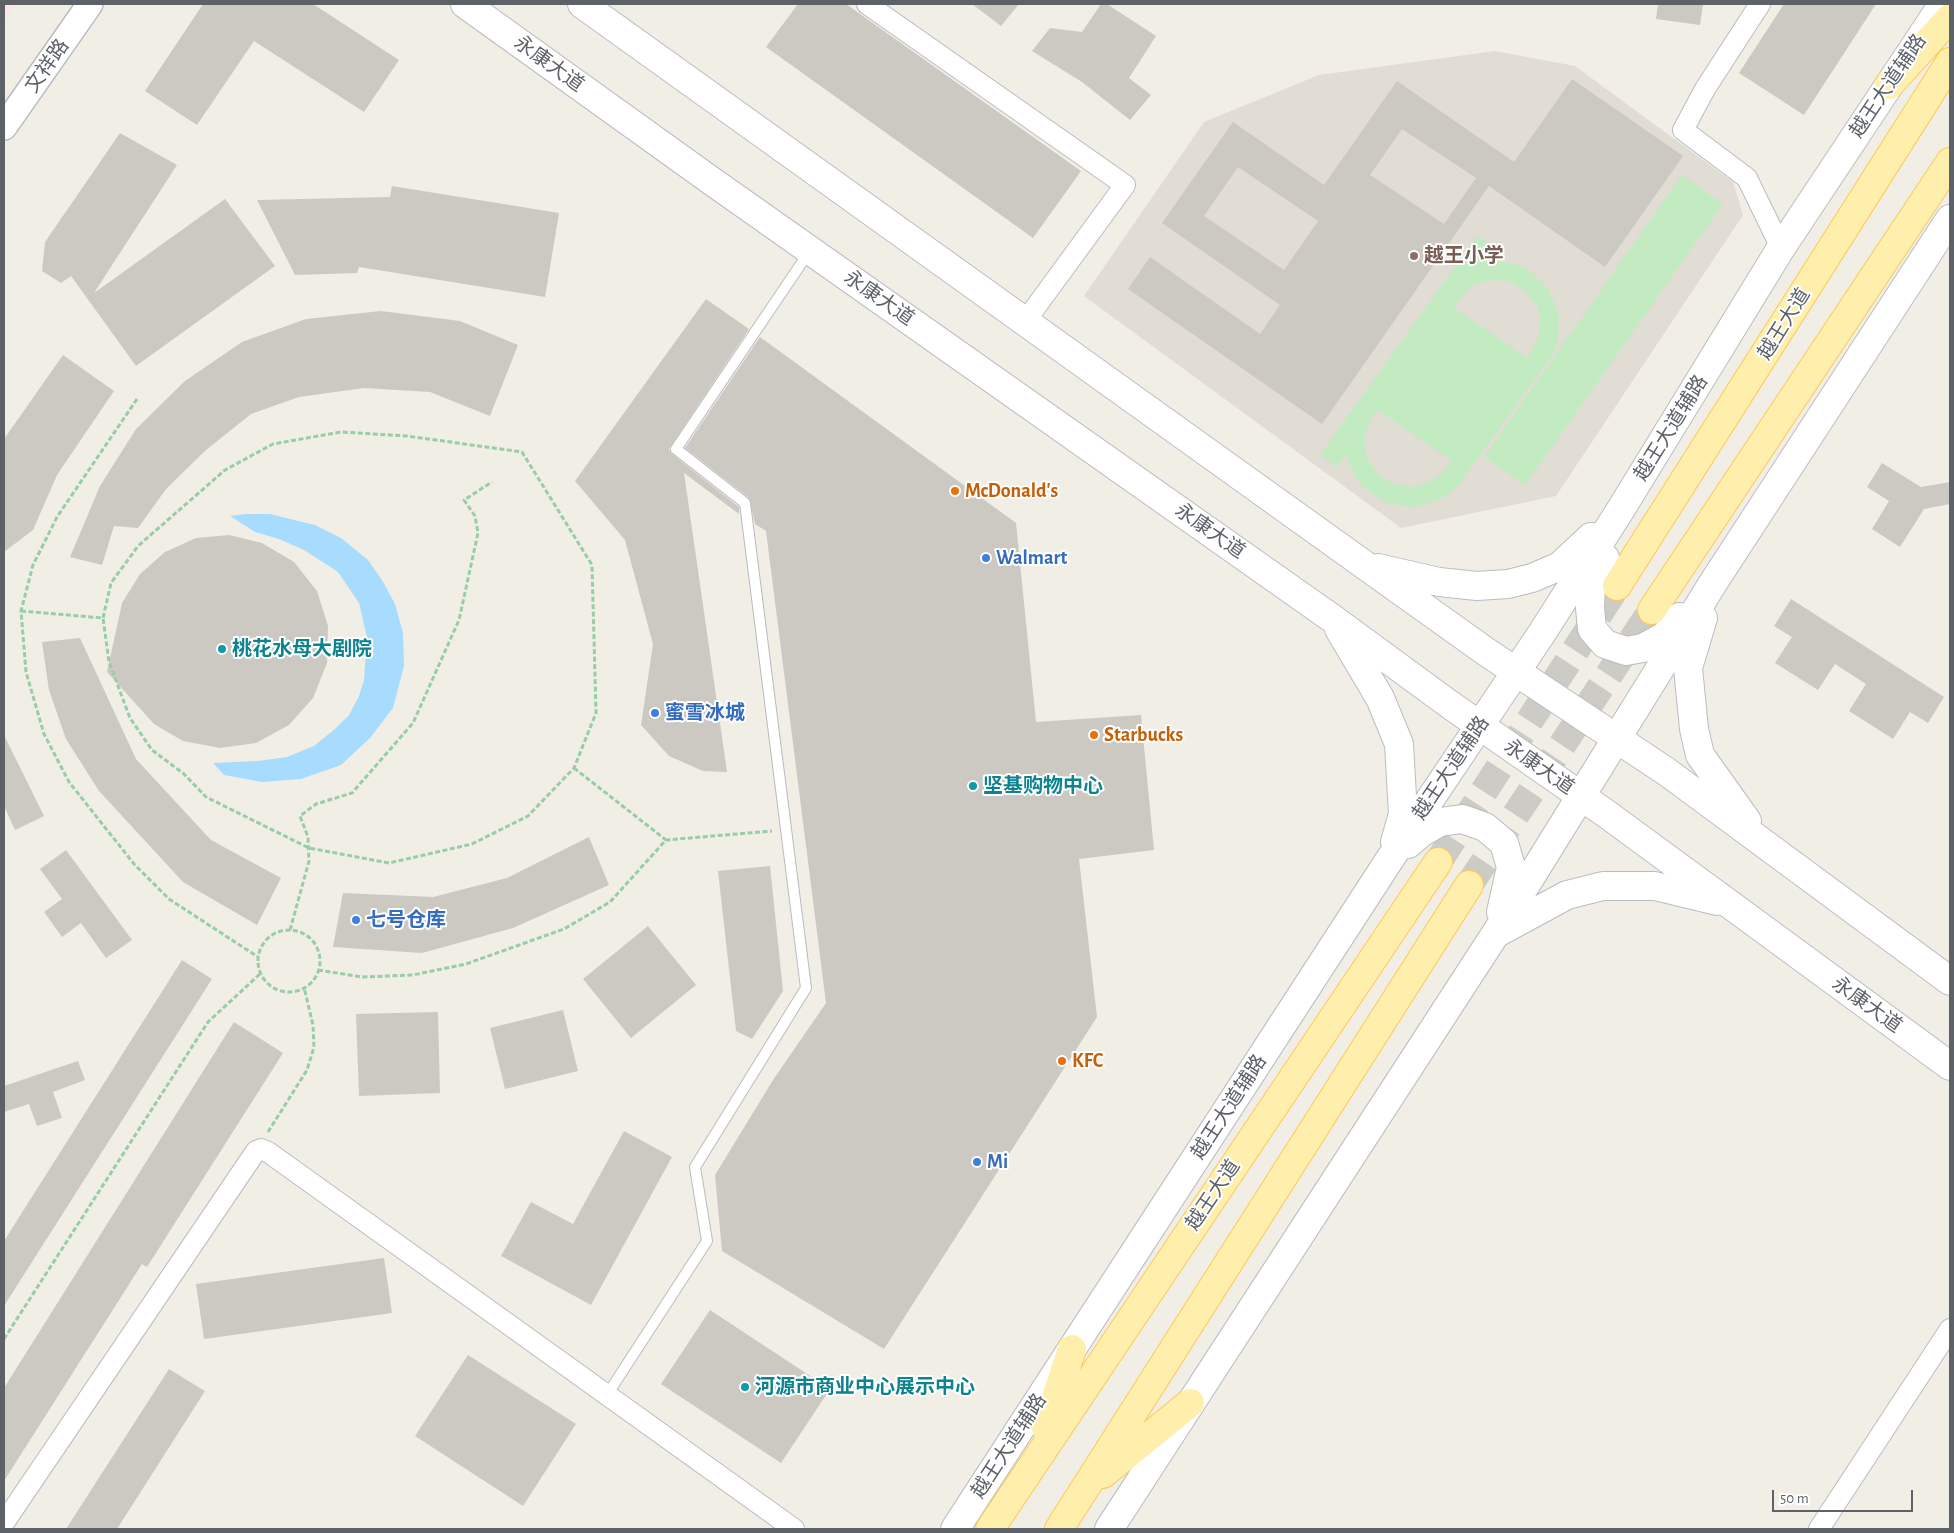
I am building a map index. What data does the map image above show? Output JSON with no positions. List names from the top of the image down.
{
  "streets": {
    "main road": ["永康大道", "越王大道辅路", "越王大道"],
    "street": ["文祥路"]
  },
  "crossings": [
    ["永康大道", "越王大道辅路"]
  ],
  "places": [
    "越王小学",
    "McDonald's",
    "Walmart",
    "桃花水母大剧院",
    "蜜雪冰城",
    "Starbucks",
    "坚基购物中心",
    "七号仓库",
    "KFC",
    "Mi",
    "河源市商业中心展示中心"
  ],
  "scale_bar": "50 m"
}
